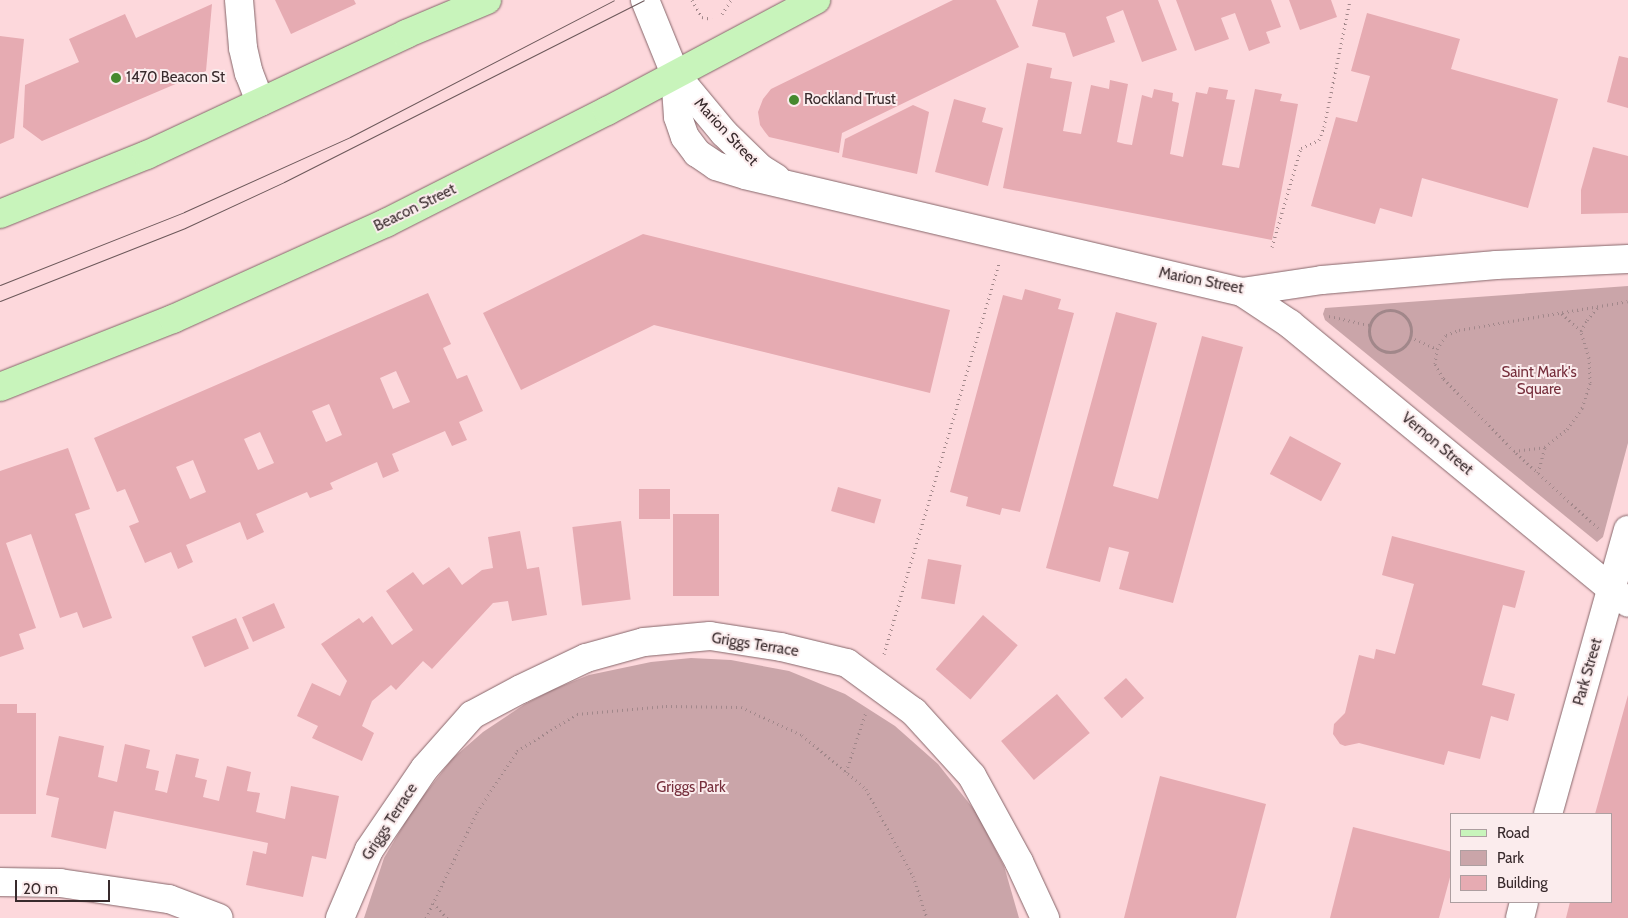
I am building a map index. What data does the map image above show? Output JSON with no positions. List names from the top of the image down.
{
  "streets": {
    "main road": ["Beacon Street"],
    "street": [
      "Marion Street",
      "Vernon Street",
      "Griggs Terrace",
      "Park Street"
    ]
  },
  "crossings": [
    ["Marion Street", "Beacon Street"],
    ["Marion Street", "Vernon Street"],
    ["Vernon Street", "Park Street"]
  ],
  "parks": ["Saint Mark's Square", "Griggs Park"],
  "places": ["1470 Beacon St", "Rockland Trust"],
  "legend": ["Road", "Park", "Building"],
  "scale_bar": "20 m"
}
